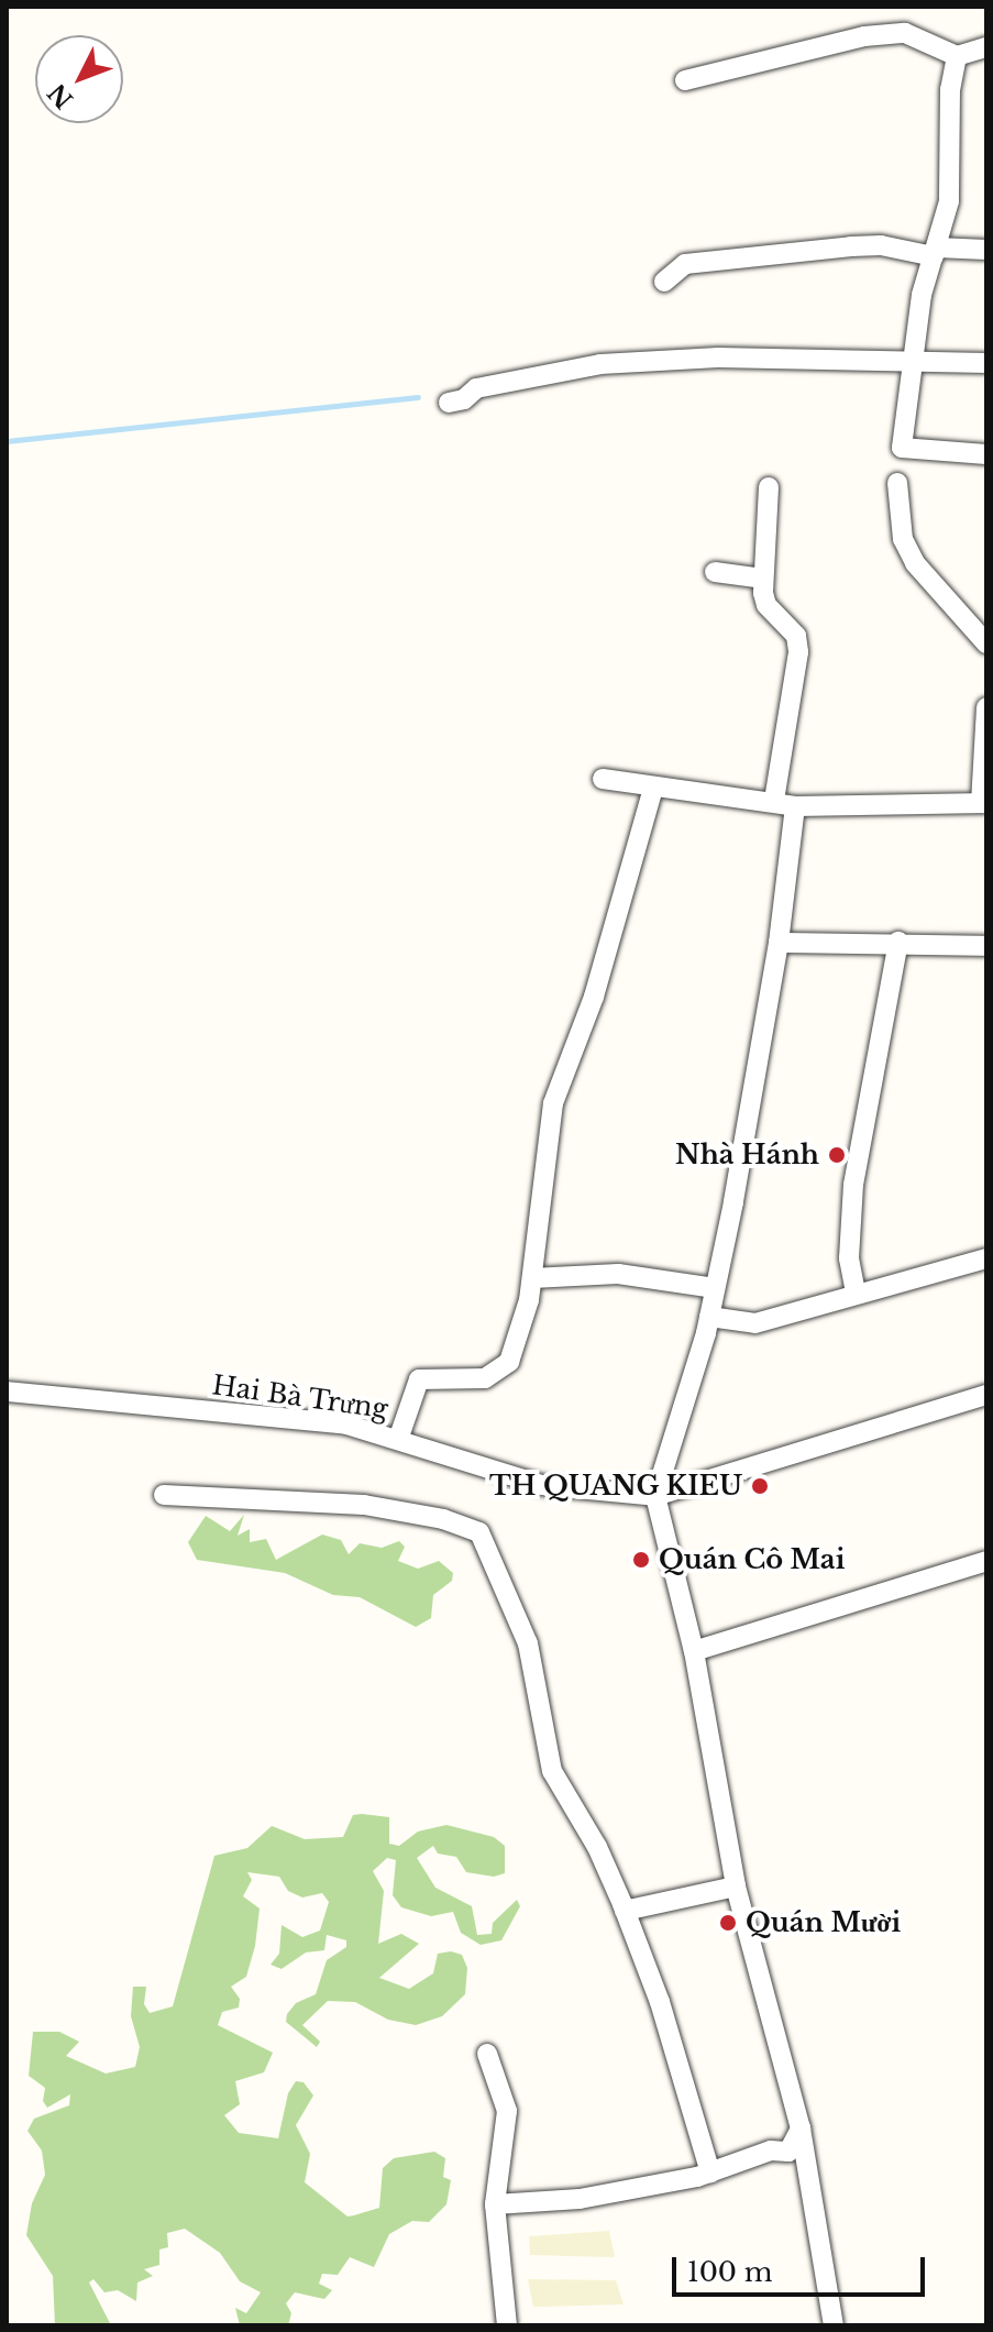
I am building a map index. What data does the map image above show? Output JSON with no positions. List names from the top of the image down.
{
  "streets": {
    "street": ["Hai Bà Trưng"]
  },
  "places": [
    "Nhà Hánh",
    "TH QUANG KIEU",
    "Quán Cô Mai",
    "Quán Mười"
  ],
  "scale_bar": "100 m",
  "north": "bottom left"
}
